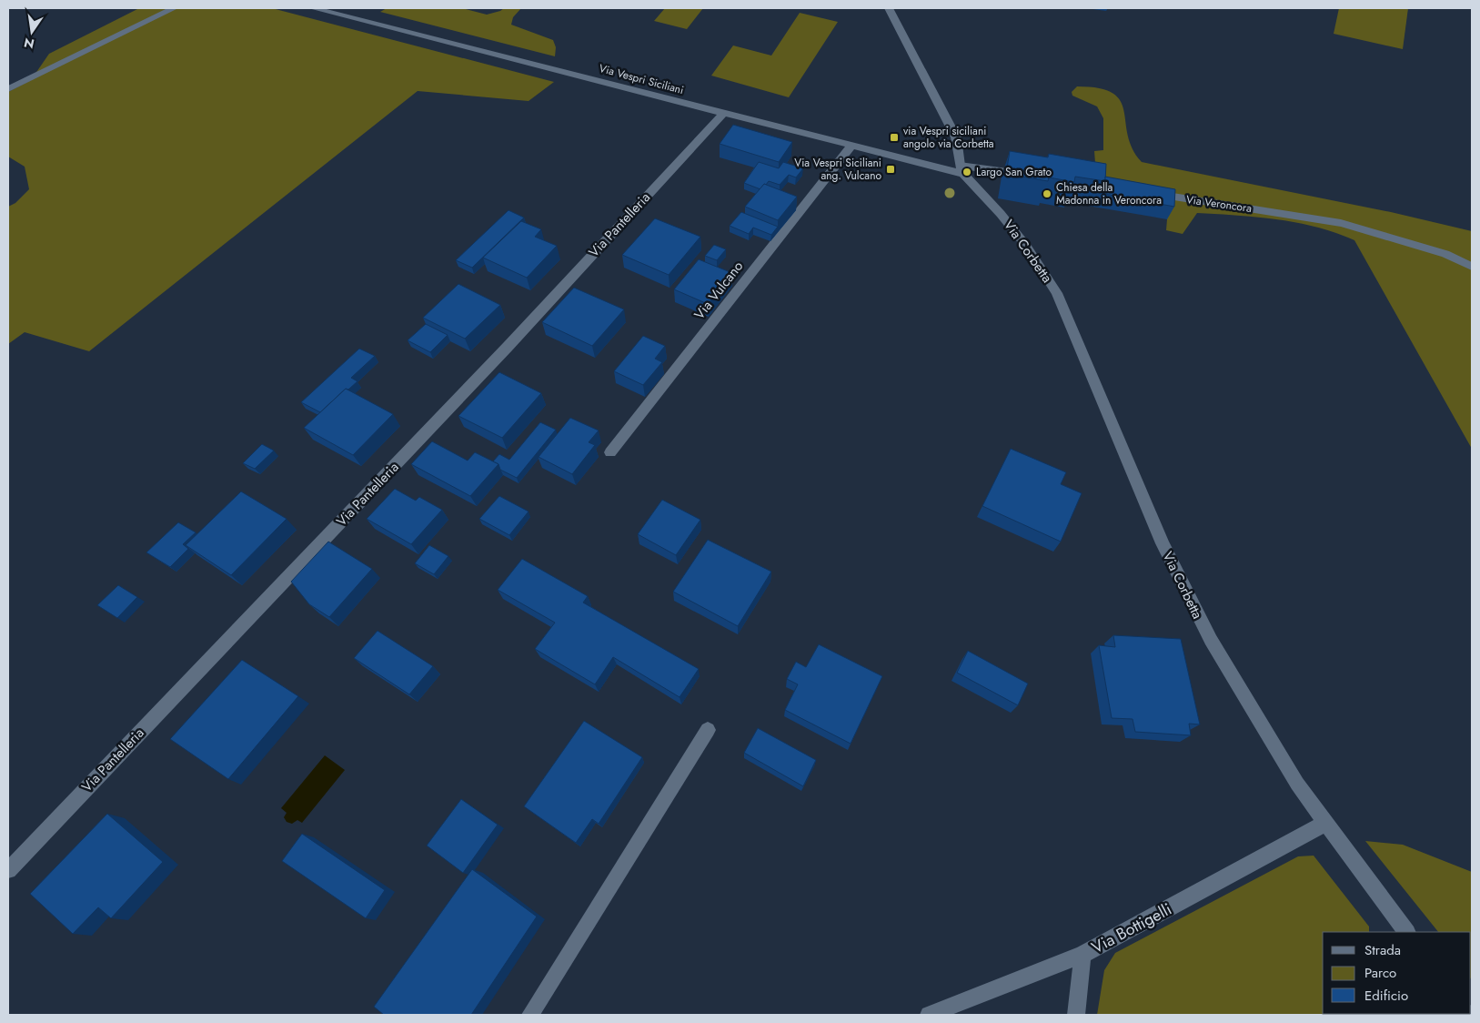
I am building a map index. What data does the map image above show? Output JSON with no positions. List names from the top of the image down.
{
  "streets": {
    "street": [
      "Via Vespri Siciliani",
      "Via Veroncora",
      "Via Pantelleria",
      "Via Corbetta",
      "Via Vulcano",
      "Via Bottigelli"
    ]
  },
  "crossings": [
    ["Via Vespri Siciliani", "Via Pantelleria"],
    ["Via Vespri Siciliani", "Via Corbetta"],
    ["Via Vespri Siciliani", "Via Vulcano"],
    ["Via Corbetta", "Via Bottigelli"]
  ],
  "places": {
    "transit": ["via Vespri siciliani angolo via Corbetta", "Via Vespri Siciliani ang. Vulcano"],
    "other": ["Largo San Grato", "Chiesa della Madonna in Veroncora"]
  },
  "legend": ["Strada", "Parco", "Edificio"],
  "north": "bottom"
}
